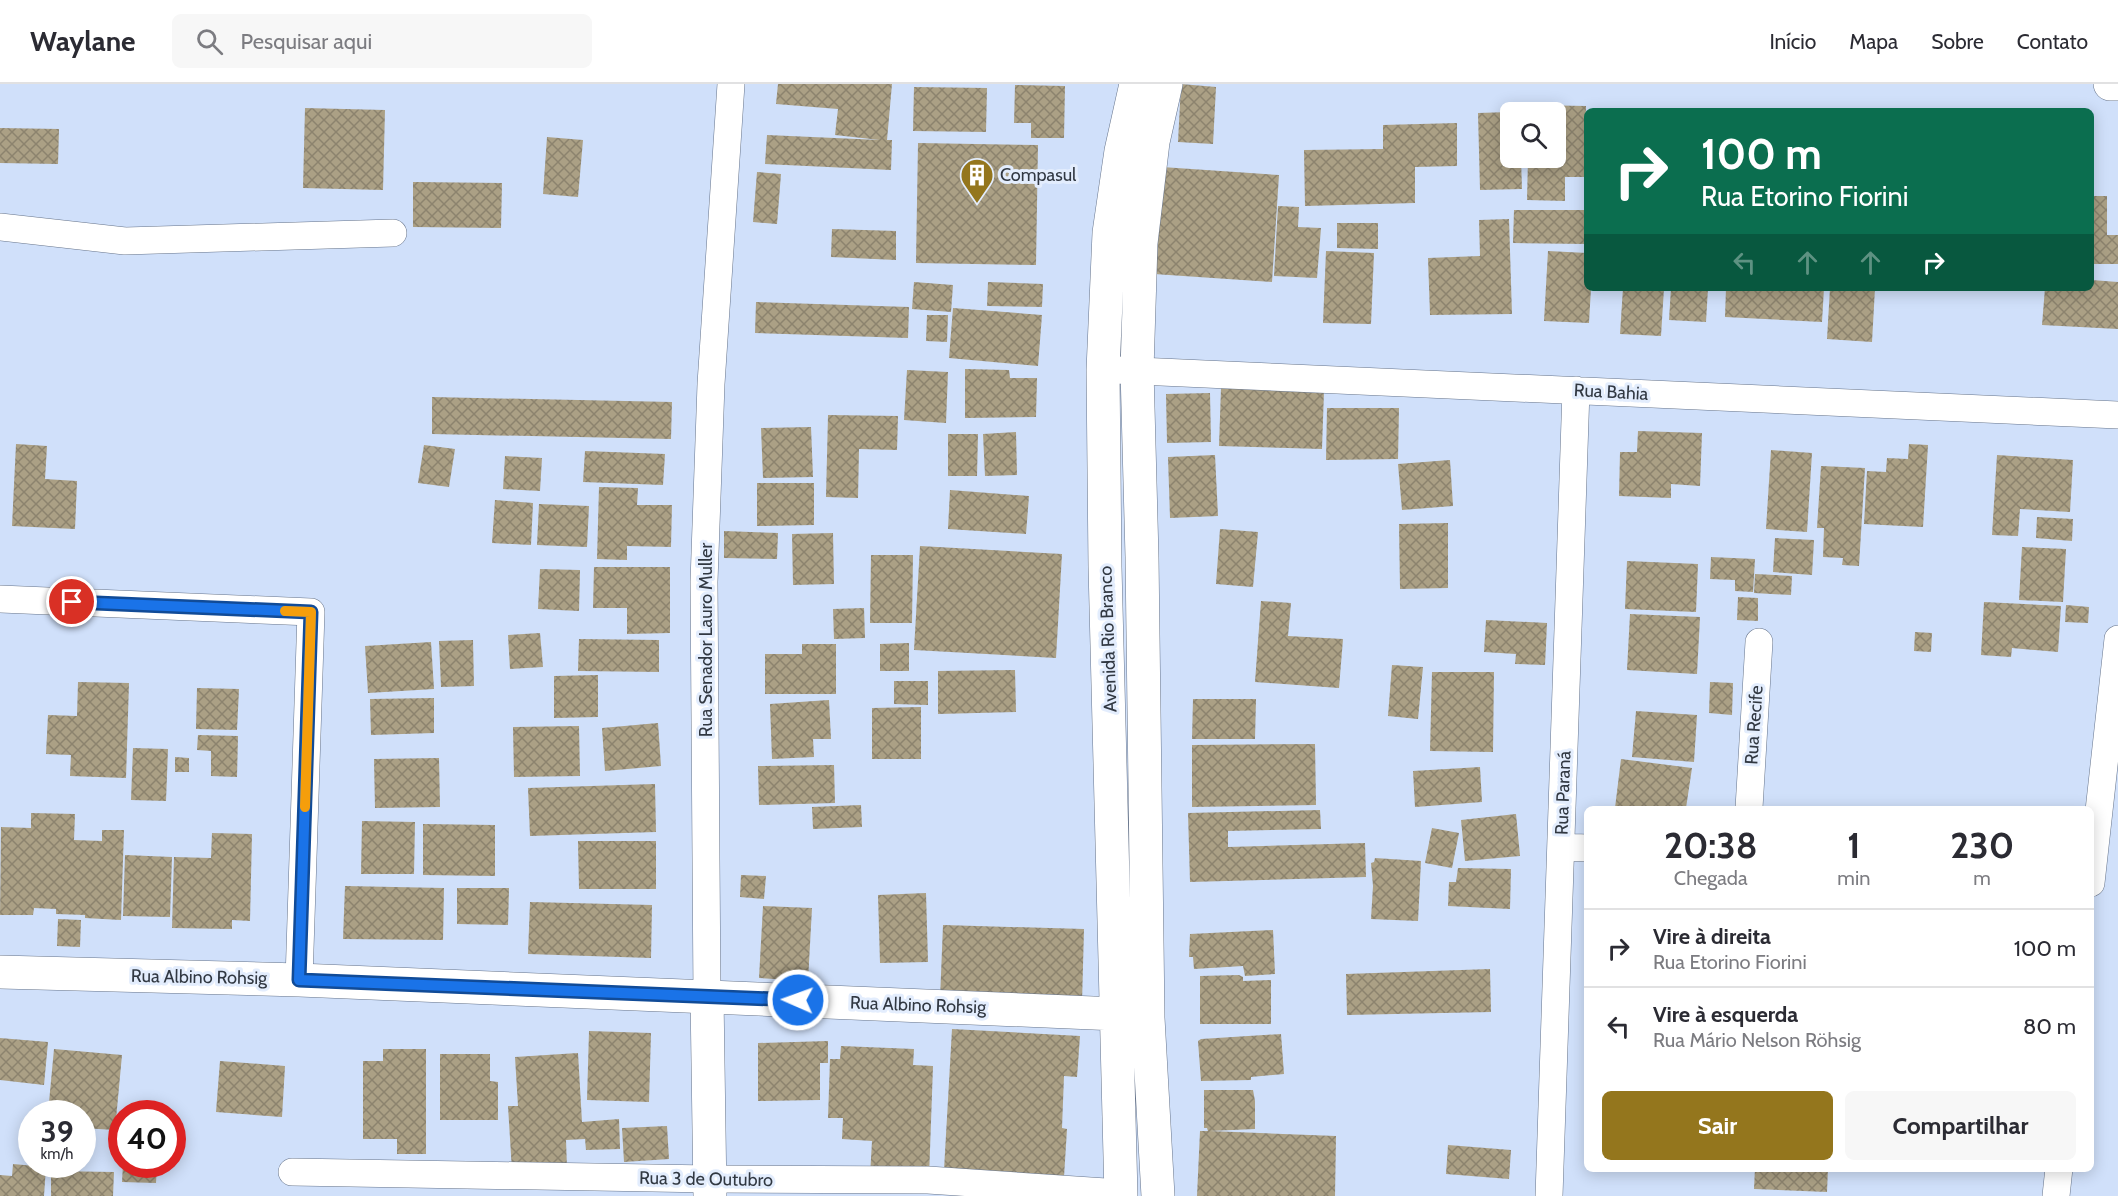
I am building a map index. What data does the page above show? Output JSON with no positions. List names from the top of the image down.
{
  "streets": {
    "main road": ["Avenida Rio Branco", "Rua Senador Lauro Muller", "Rua Albino Rohsig"],
    "street": [
      "Rua Bahia",
      "Rua Recife",
      "Rua Paraná",
      "Rua 3 de Outubro"
    ]
  },
  "crossings": [
    ["Rua Bahia", "Avenida Rio Branco"],
    ["Rua Bahia", "Rua Paraná"],
    ["Avenida Rio Branco", "Rua Albino Rohsig"],
    ["Avenida Rio Branco", "Rua 3 de Outubro"],
    ["Rua Senador Lauro Muller", "Rua Albino Rohsig"],
    ["Rua Senador Lauro Muller", "Rua 3 de Outubro"]
  ],
  "places": {
    "building": ["Compasul"]
  },
  "page": {
    "header": "Waylane",
    "search": "Pesquisar aqui",
    "nav": [
      "Início",
      "Mapa",
      "Sobre",
      "Contato"
    ],
    "turn": ["100 m", "Rua Etorino Fiorini"],
    "eta": [
      "20:38",
      "Chegada",
      "1",
      "min",
      "230",
      "m"
    ],
    "list": [
      {
        "name": "Vire à direita",
        "note": "Rua Etorino Fiorini",
        "value": "100 m"
      },
      {
        "name": "Vire à esquerda",
        "note": "Rua Mário Nelson Röhsig",
        "value": "80 m"
      }
    ],
    "buttons": ["Sair", "Compartilhar"],
    "speed": "39 km/h",
    "limit": "40"
  }
}
